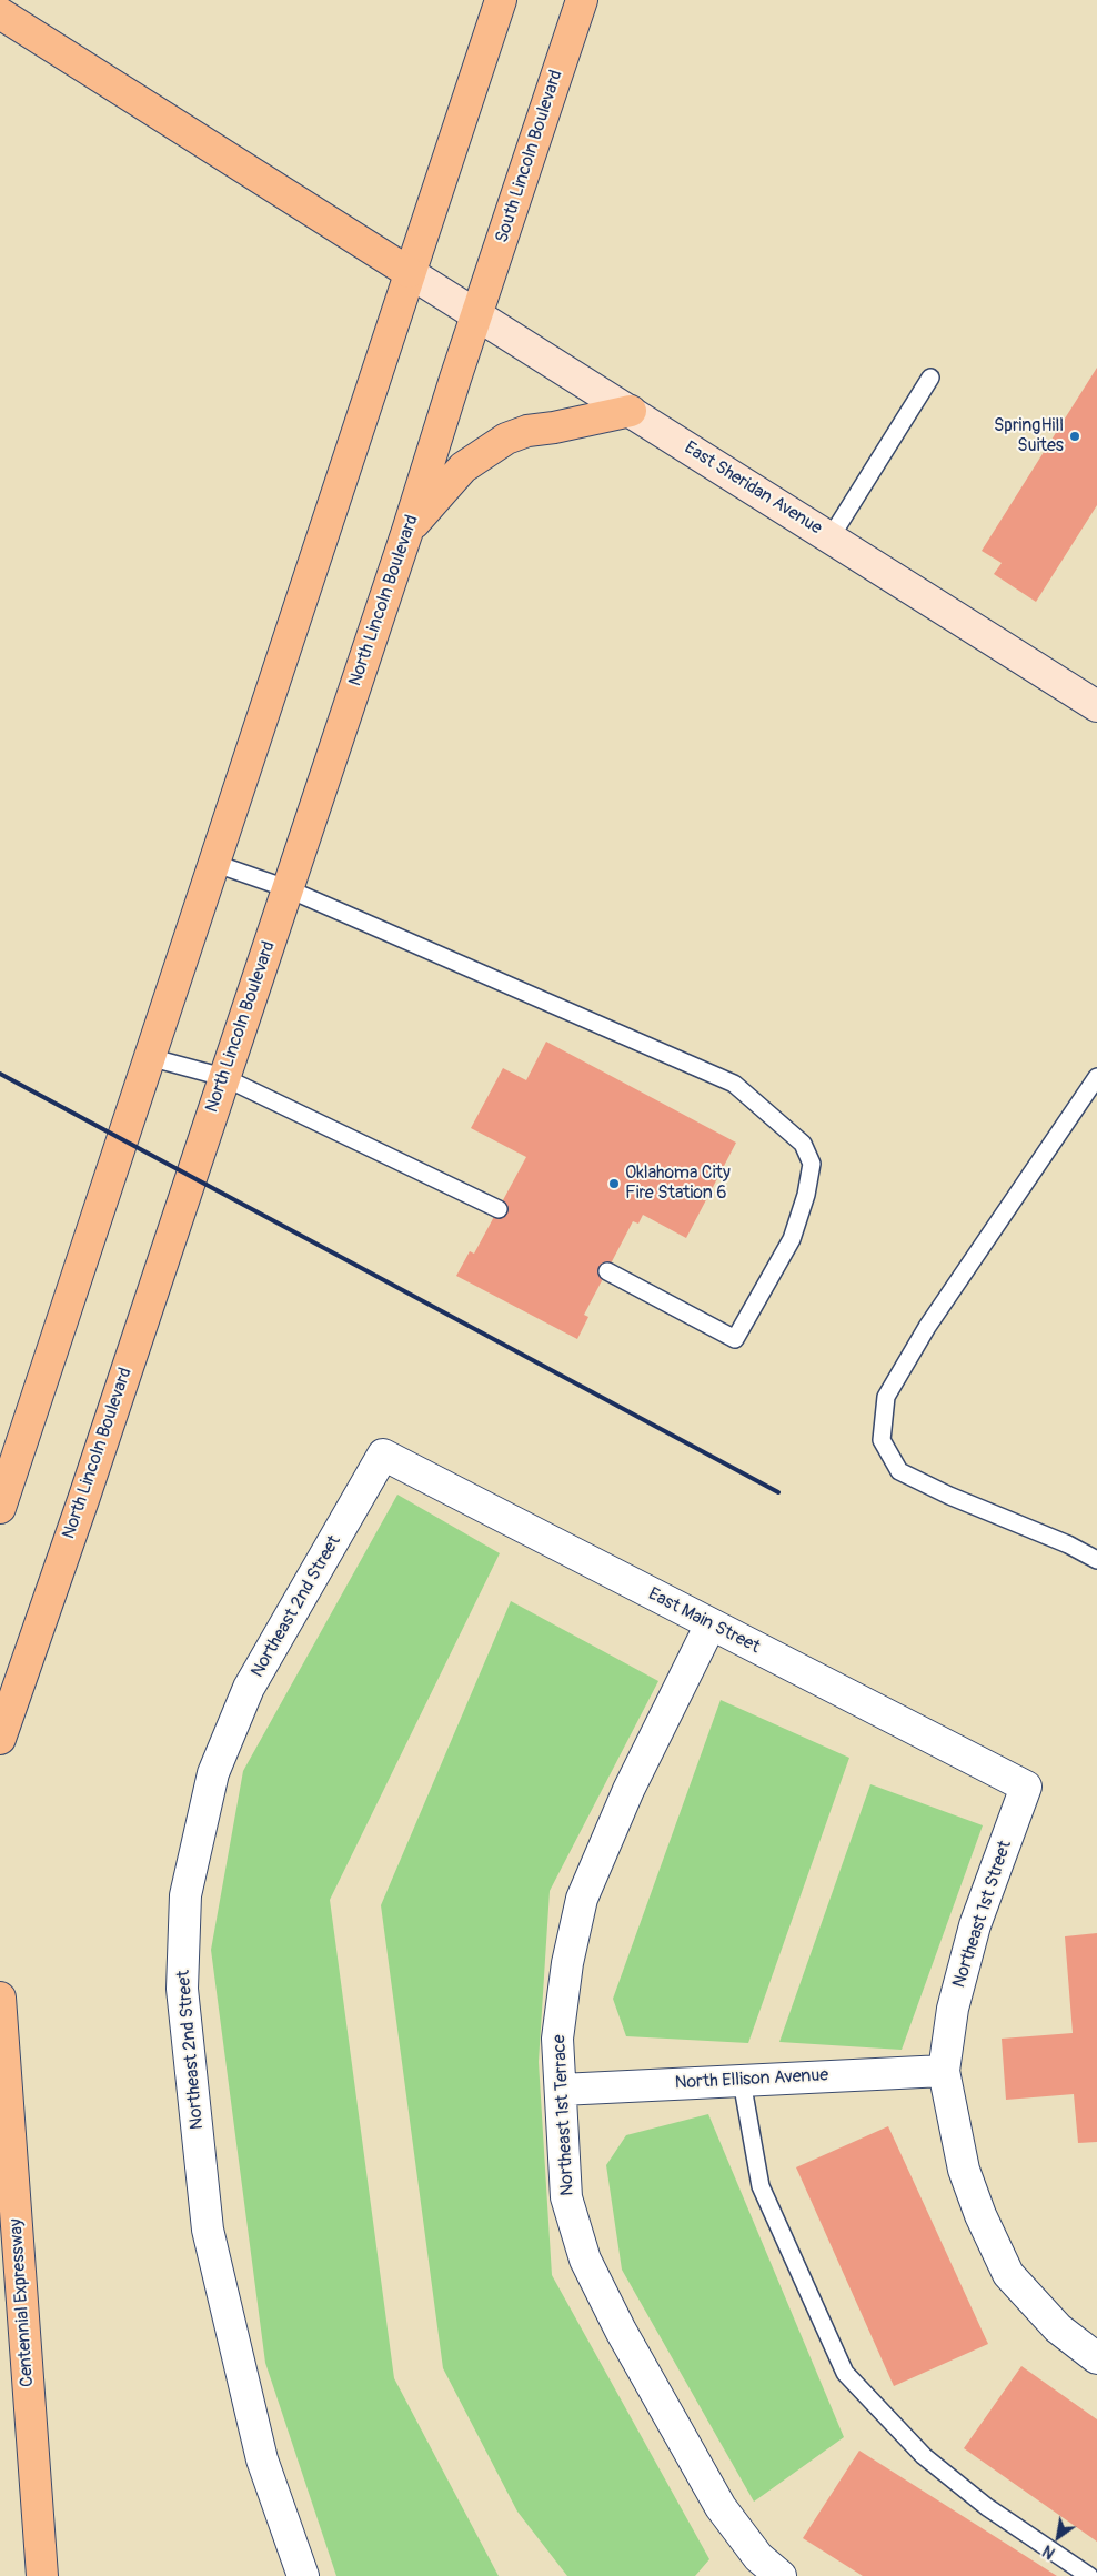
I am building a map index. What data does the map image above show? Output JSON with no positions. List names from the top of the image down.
{
  "streets": {
    "main road": ["South Lincoln Boulevard", "North Lincoln Boulevard", "Centennial Expressway"],
    "street": [
      "East Sheridan Avenue",
      "Northeast 2nd Street",
      "East Main Street",
      "Northeast 1st Street",
      "North Ellison Avenue",
      "Northeast 1st Terrace"
    ]
  },
  "crossings": [
    ["South Lincoln Boulevard", "East Sheridan Avenue"],
    ["South Lincoln Boulevard", "North Lincoln Boulevard"],
    ["East Sheridan Avenue", "North Lincoln Boulevard"],
    ["Northeast 2nd Street", "East Main Street"],
    ["East Main Street", "Northeast 1st Street"],
    ["East Main Street", "Northeast 1st Terrace"],
    ["Northeast 1st Street", "North Ellison Avenue"],
    ["North Ellison Avenue", "Northeast 1st Terrace"]
  ],
  "places": ["SpringHill Suites", "Oklahoma City Fire Station 6"],
  "north": "bottom left"
}
